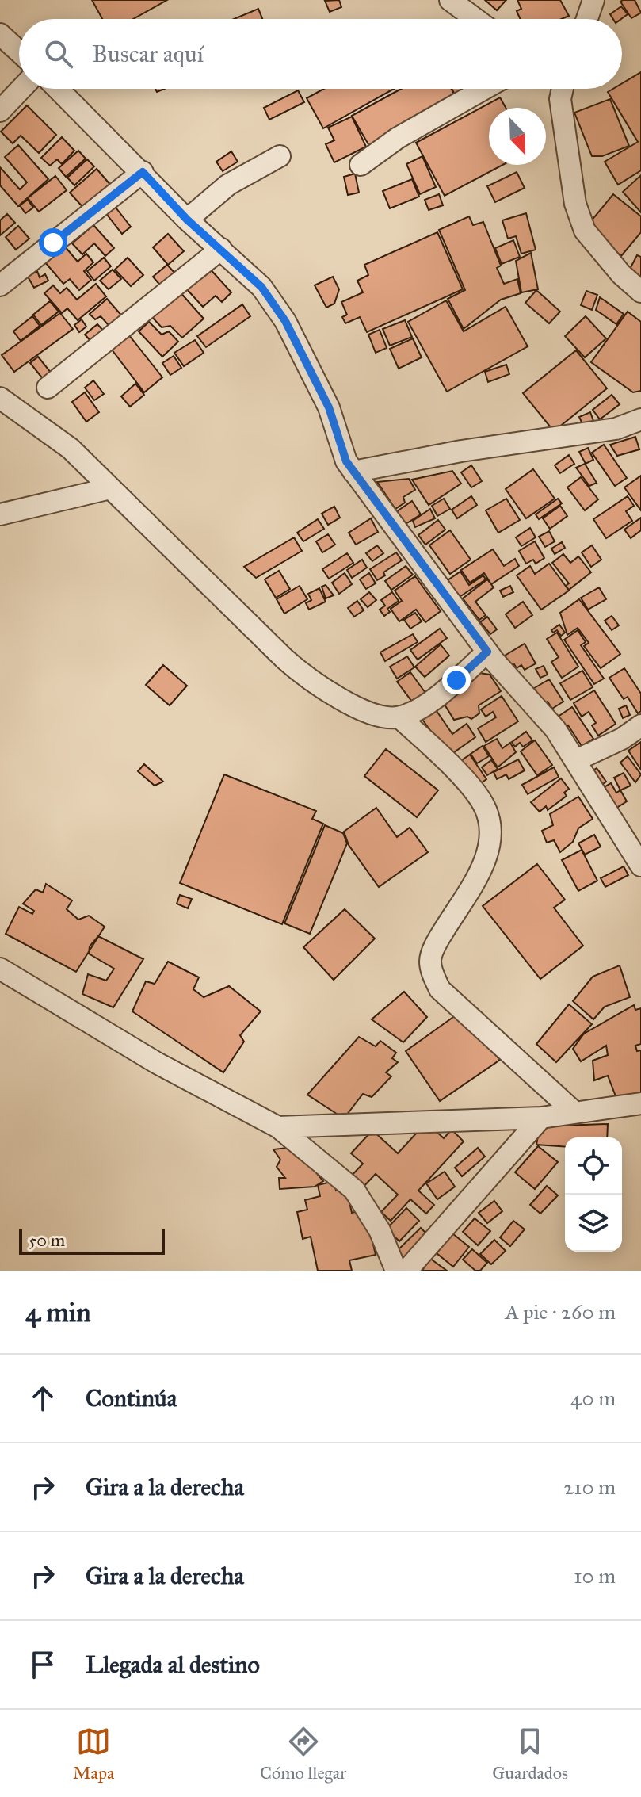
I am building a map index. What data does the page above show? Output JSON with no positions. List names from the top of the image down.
{
  "scale_bar": "50 m",
  "north": "bottom right",
  "page": {
    "search": "Buscar aquí",
    "scale": "50 m",
    "heading": ["4 min", "A pie · 260 m"],
    "list": [
      ["Continúa", "40 m"],
      ["Gira a la derecha", "210 m"],
      ["Gira a la derecha", "10 m"],
      "Llegada al destino"
    ],
    "nav": ["Mapa", "Cómo llegar", "Guardados"]
  }
}
